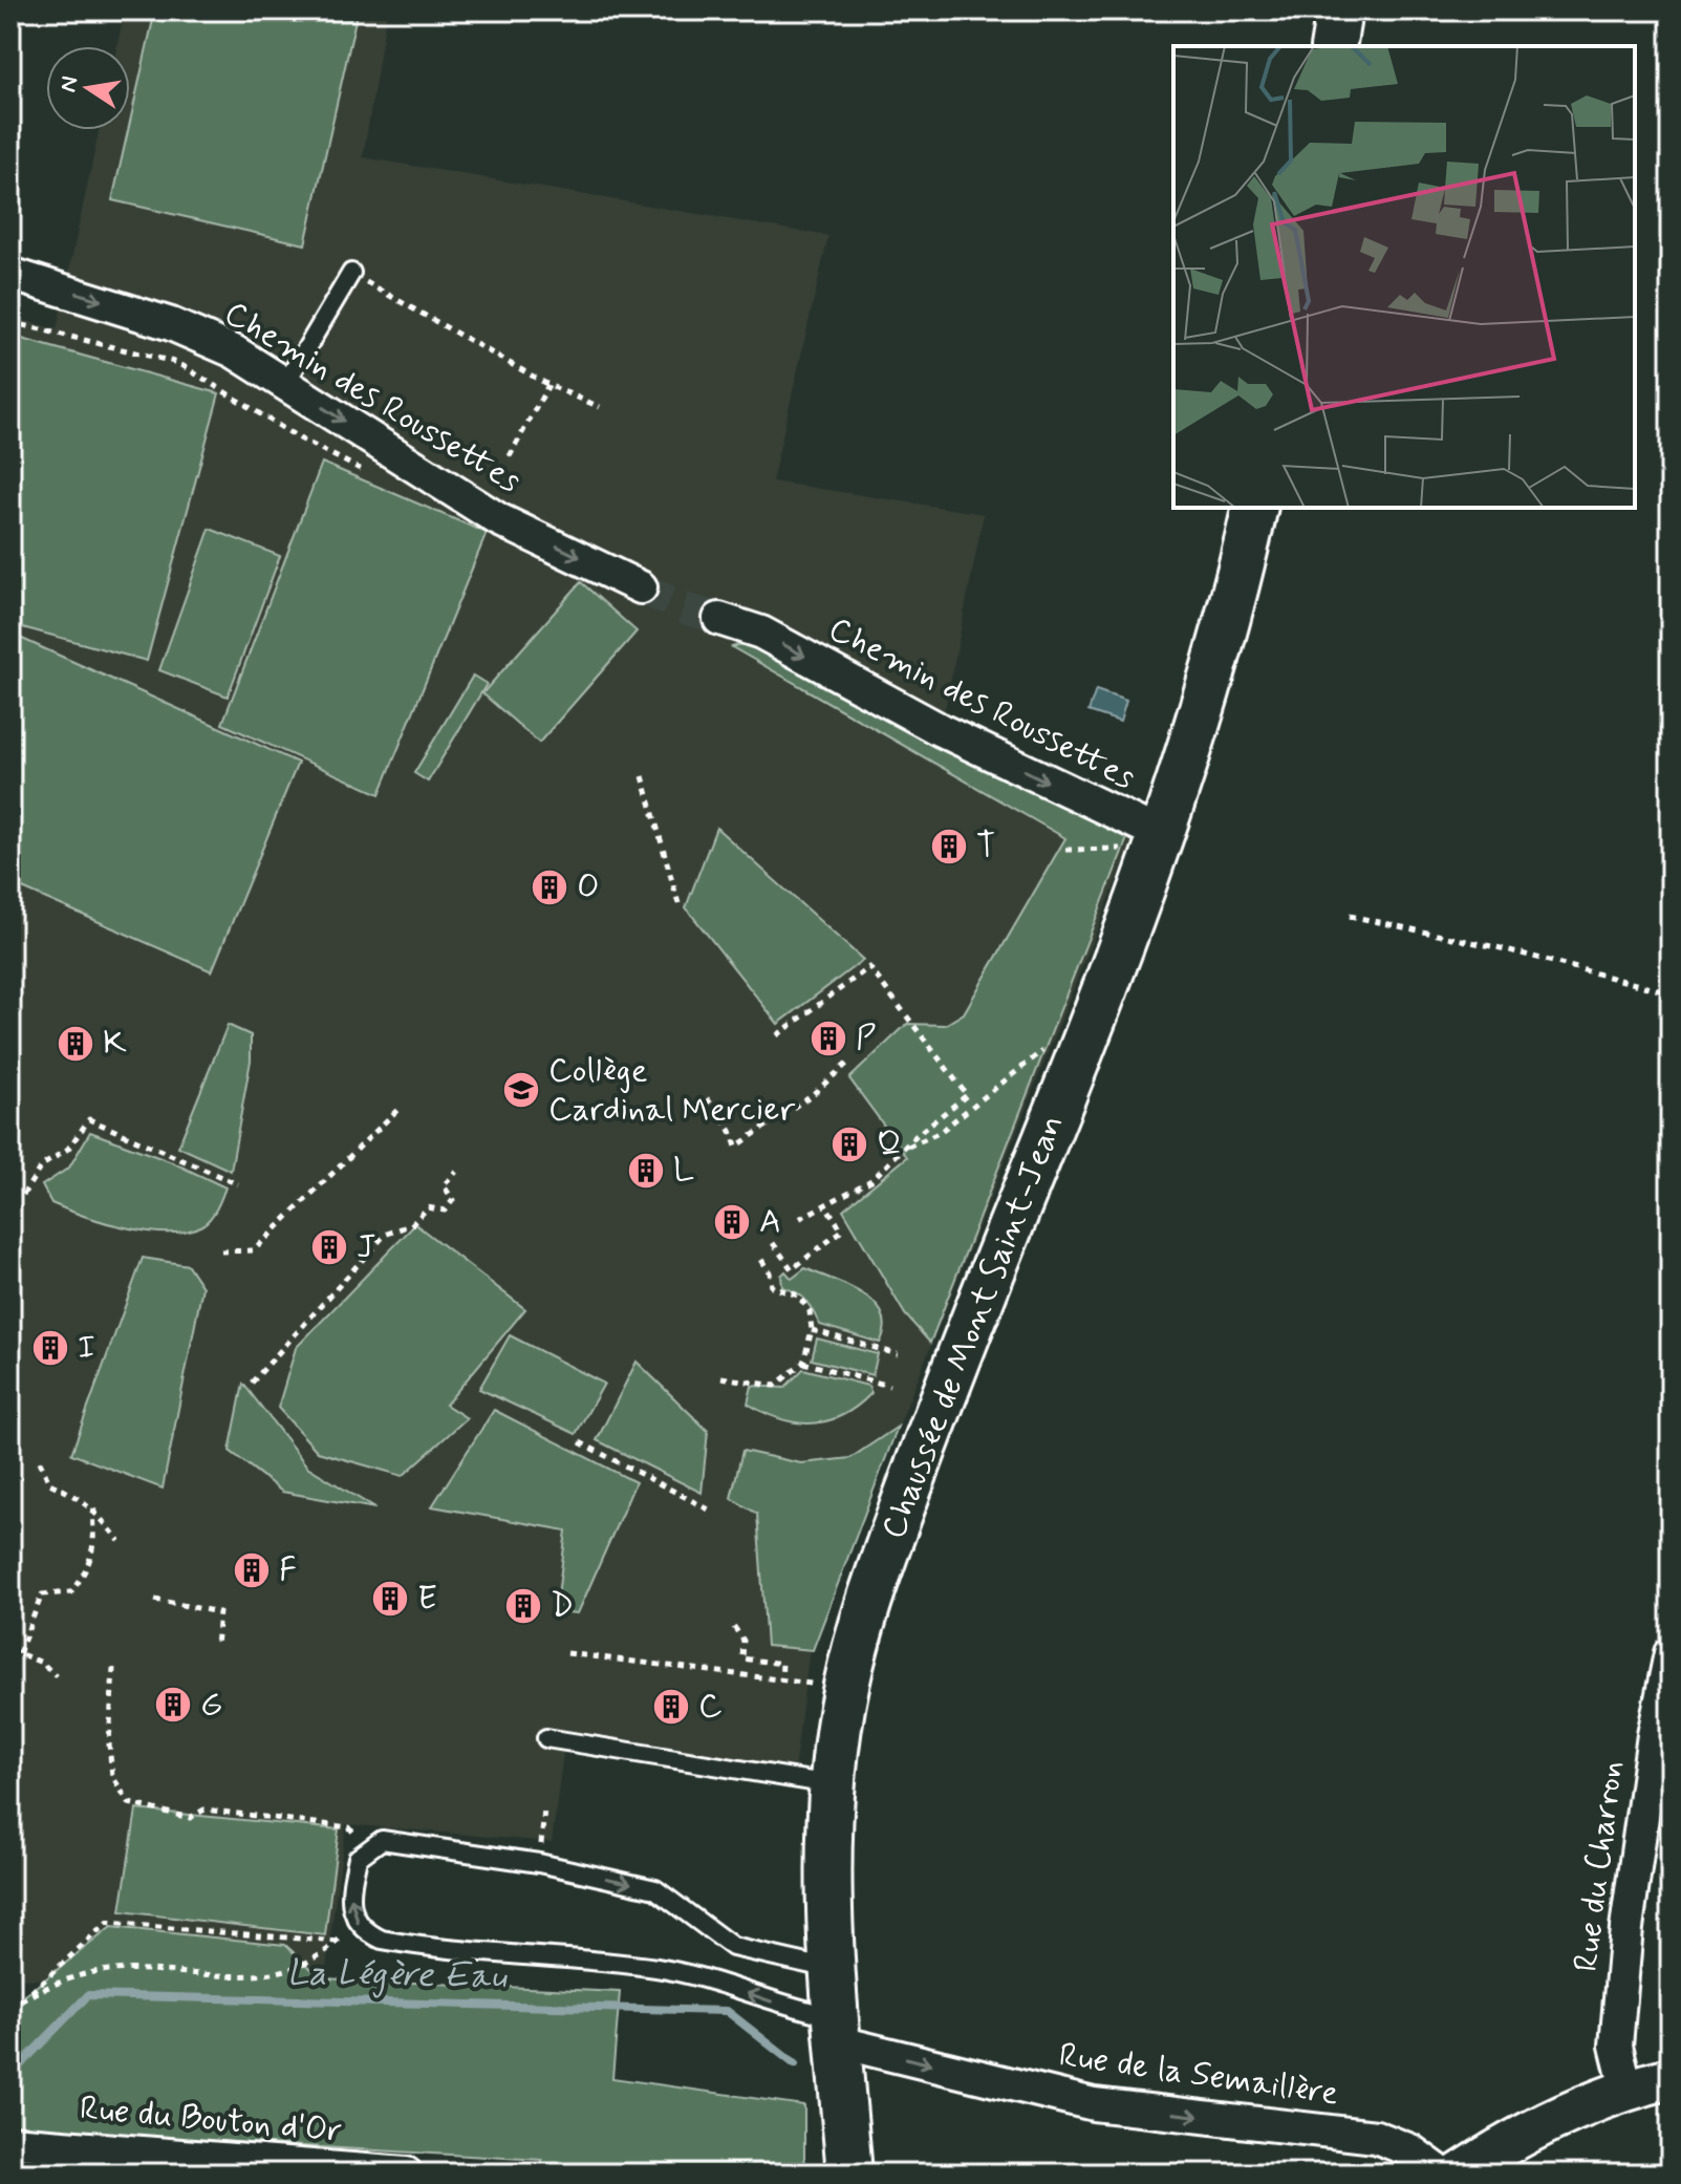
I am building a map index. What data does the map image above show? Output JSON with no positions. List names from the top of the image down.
{
  "streets": {
    "main road": ["Chaussée de Mont Saint-Jean"],
    "street": [
      "Chemin des Roussettes",
      "Rue du Charron",
      "Rue de la Semaillère",
      "Rue du Bouton d'Or"
    ]
  },
  "crossings": [
    ["Chemin des Roussettes", "Chaussée de Mont Saint-Jean"],
    ["Chaussée de Mont Saint-Jean", "Rue de la Semaillère"]
  ],
  "one_way": ["Chemin des Roussettes", "Rue de la Semaillère"],
  "water": ["La Légère Eau"],
  "places": {
    "building": [
      "T",
      "O",
      "P",
      "K",
      "Q",
      "L",
      "A",
      "J",
      "I",
      "F",
      "E",
      "D",
      "G",
      "C"
    ],
    "school or university": ["Collège Cardinal Mercier"]
  },
  "north": "left"
}
